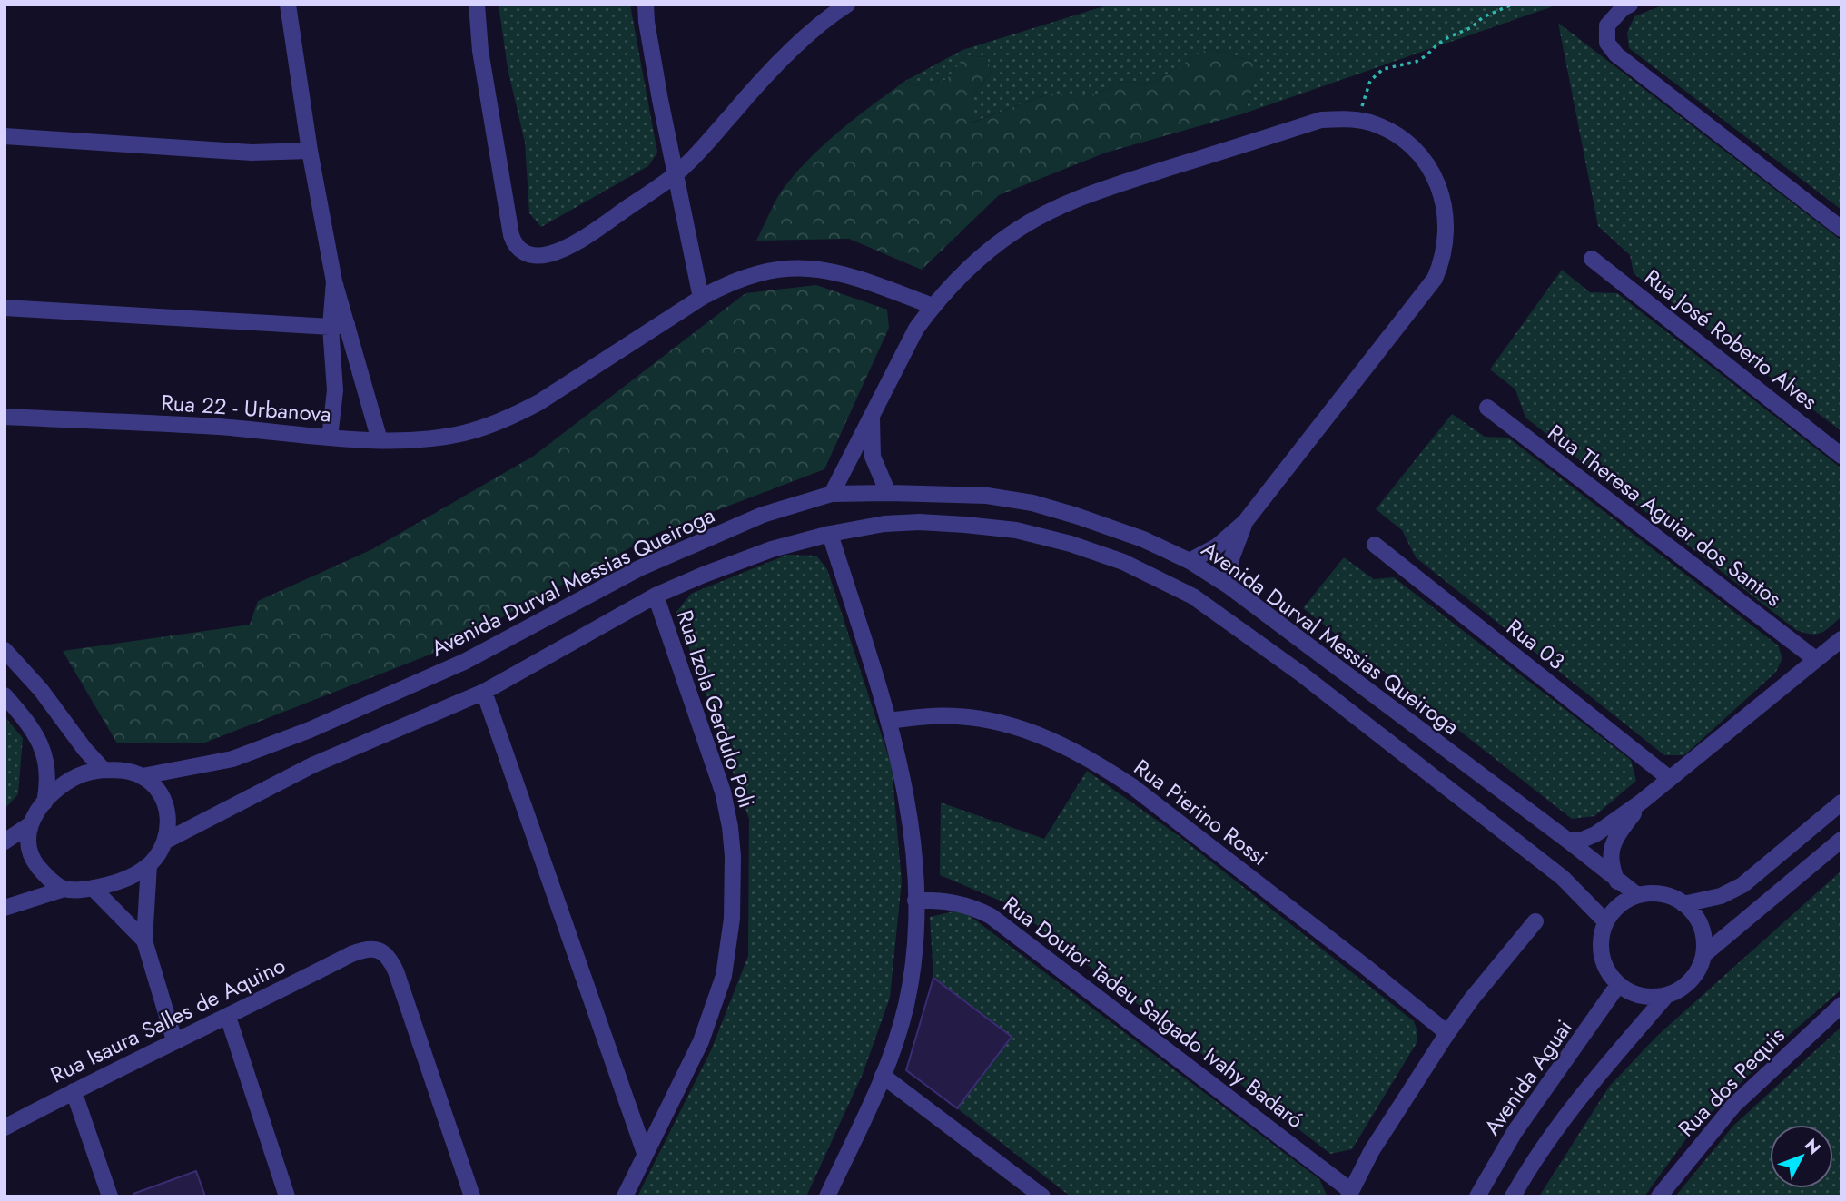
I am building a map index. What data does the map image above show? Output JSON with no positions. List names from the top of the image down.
{
  "streets": {
    "street": [
      "Rua José Roberto Alves",
      "Rua 22 - Urbanova",
      "Rua Theresa Aguiar dos Santos",
      "Avenida Durval Messias Queiroga",
      "Rua 03",
      "Rua Izola Gerdulo Poli",
      "Rua Pierino Rossi",
      "Rua Doutor Tadeu Salgado Ivahy Badaró",
      "Rua Isaura Salles de Aquino",
      "Avenida Aguai",
      "Rua dos Pequis"
    ]
  },
  "crossings": [
    ["Avenida Durval Messias Queiroga", "Rua Izola Gerdulo Poli"],
    ["Avenida Durval Messias Queiroga", "Avenida Aguai"]
  ],
  "north": "top right"
}
